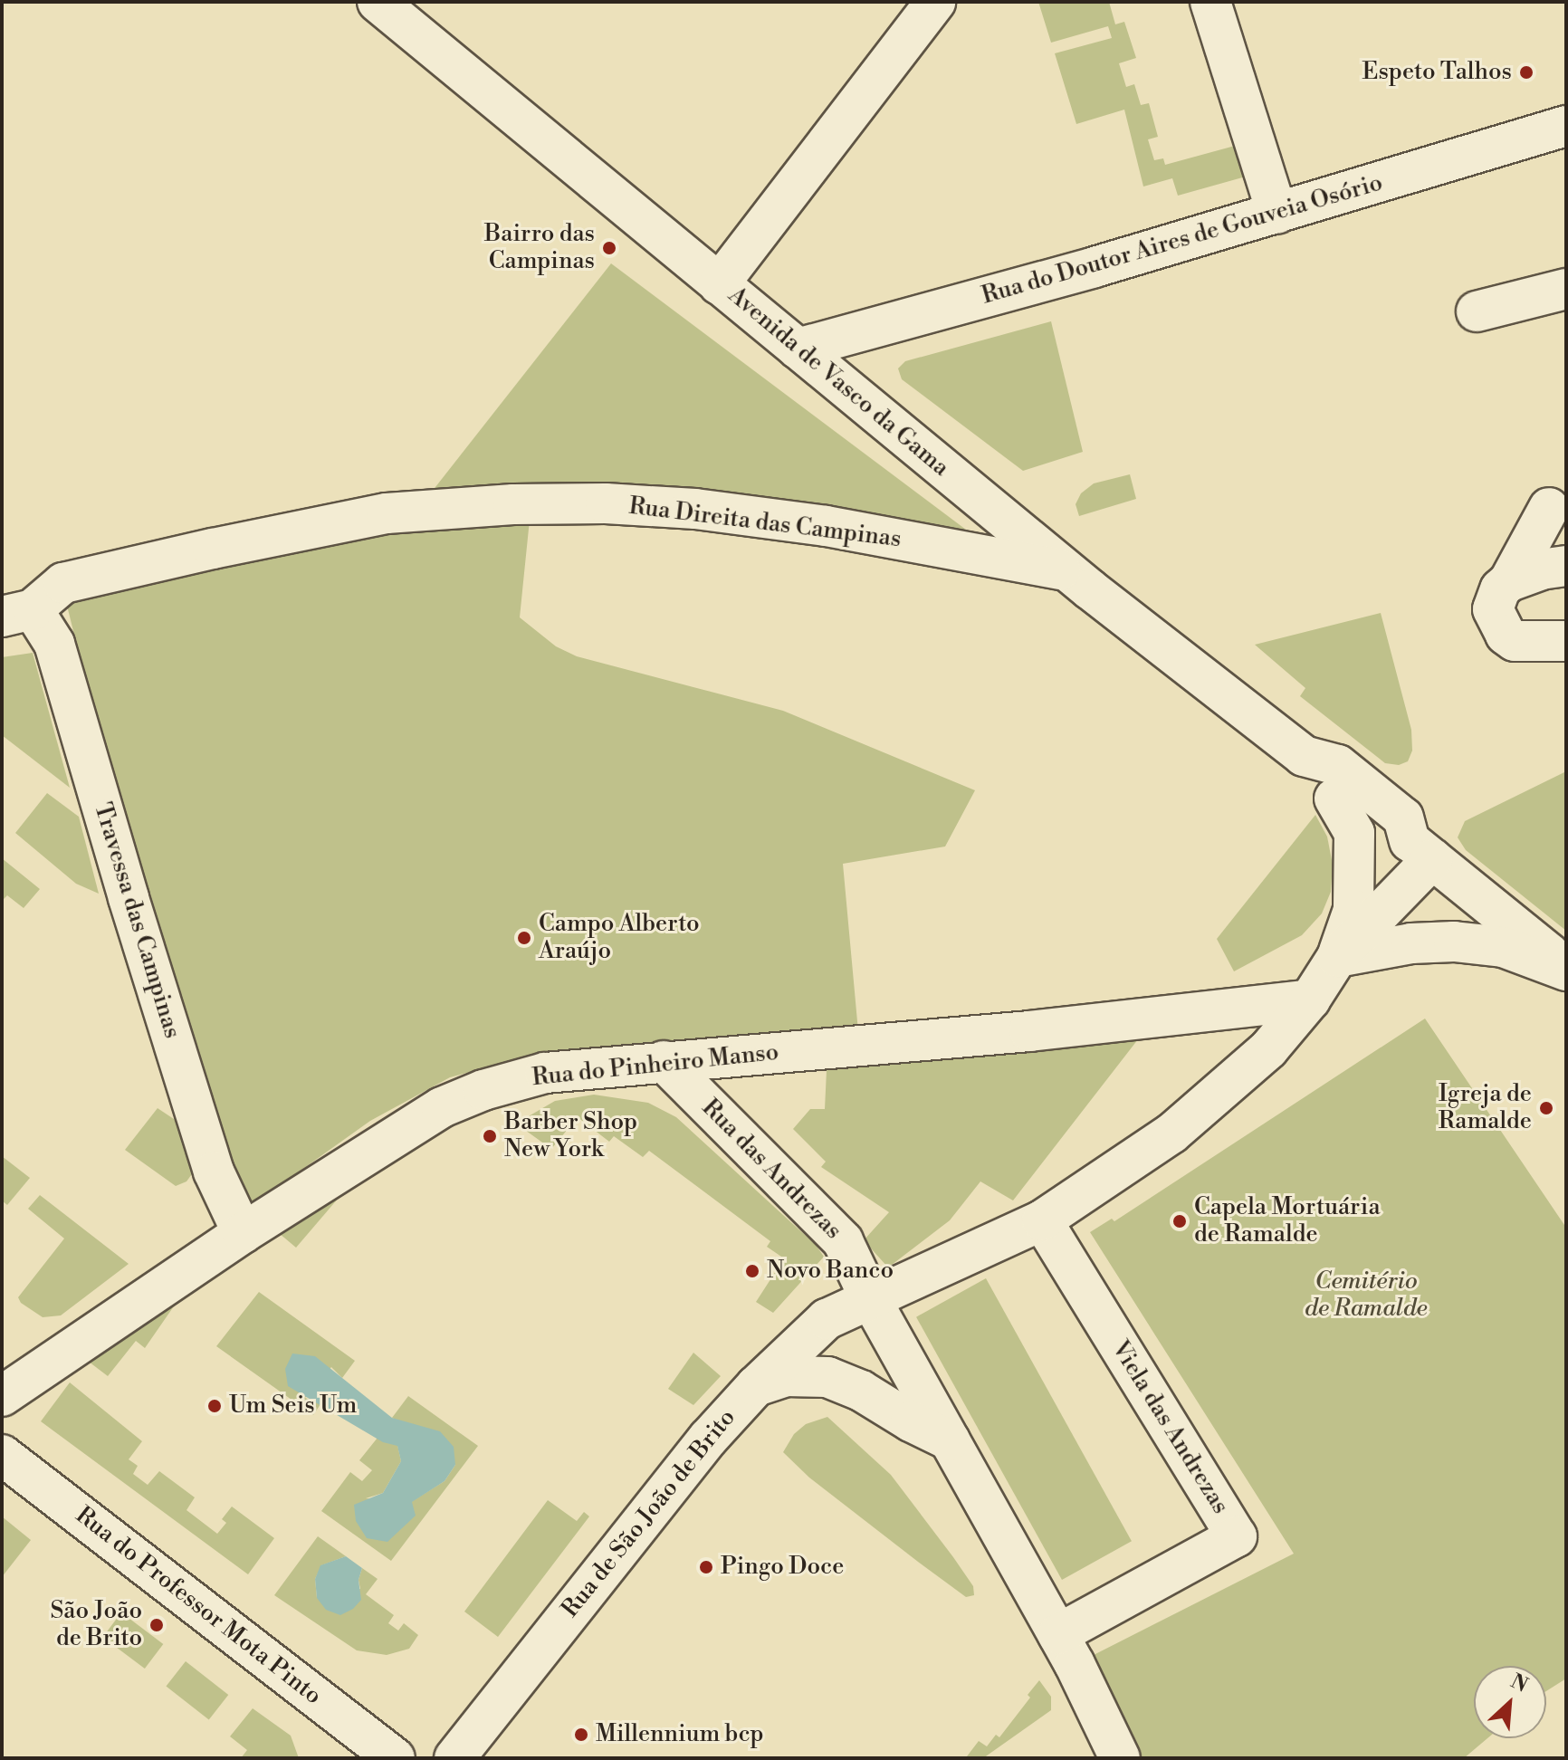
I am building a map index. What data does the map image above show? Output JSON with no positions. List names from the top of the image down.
{
  "streets": {
    "street": [
      "Rua do Doutor Aires de Gouveia Osório",
      "Avenida de Vasco da Gama",
      "Rua Direita das Campinas",
      "Travessa das Campinas",
      "Rua do Pinheiro Manso",
      "Rua das Andrezas",
      "Viela das Andrezas",
      "Rua de São João de Brito",
      "Rua do Professor Mota Pinto"
    ]
  },
  "crossings": [
    ["Rua do Doutor Aires de Gouveia Osório", "Avenida de Vasco da Gama"],
    ["Avenida de Vasco da Gama", "Rua Direita das Campinas"],
    ["Rua Direita das Campinas", "Travessa das Campinas"],
    ["Travessa das Campinas", "Rua do Pinheiro Manso"],
    ["Rua do Pinheiro Manso", "Rua das Andrezas"],
    ["Rua das Andrezas", "Viela das Andrezas"],
    ["Rua das Andrezas", "Rua de São João de Brito"]
  ],
  "parks": ["Cemitério de Ramalde"],
  "places": [
    "Espeto Talhos",
    "Bairro das Campinas",
    "Campo Alberto Araújo",
    "Igreja de Ramalde",
    "Barber Shop New York",
    "Capela Mortuária de Ramalde",
    "Novo Banco",
    "Um Seis Um",
    "Pingo Doce",
    "São João de Brito",
    "Millennium bcp"
  ],
  "north": "top right"
}
